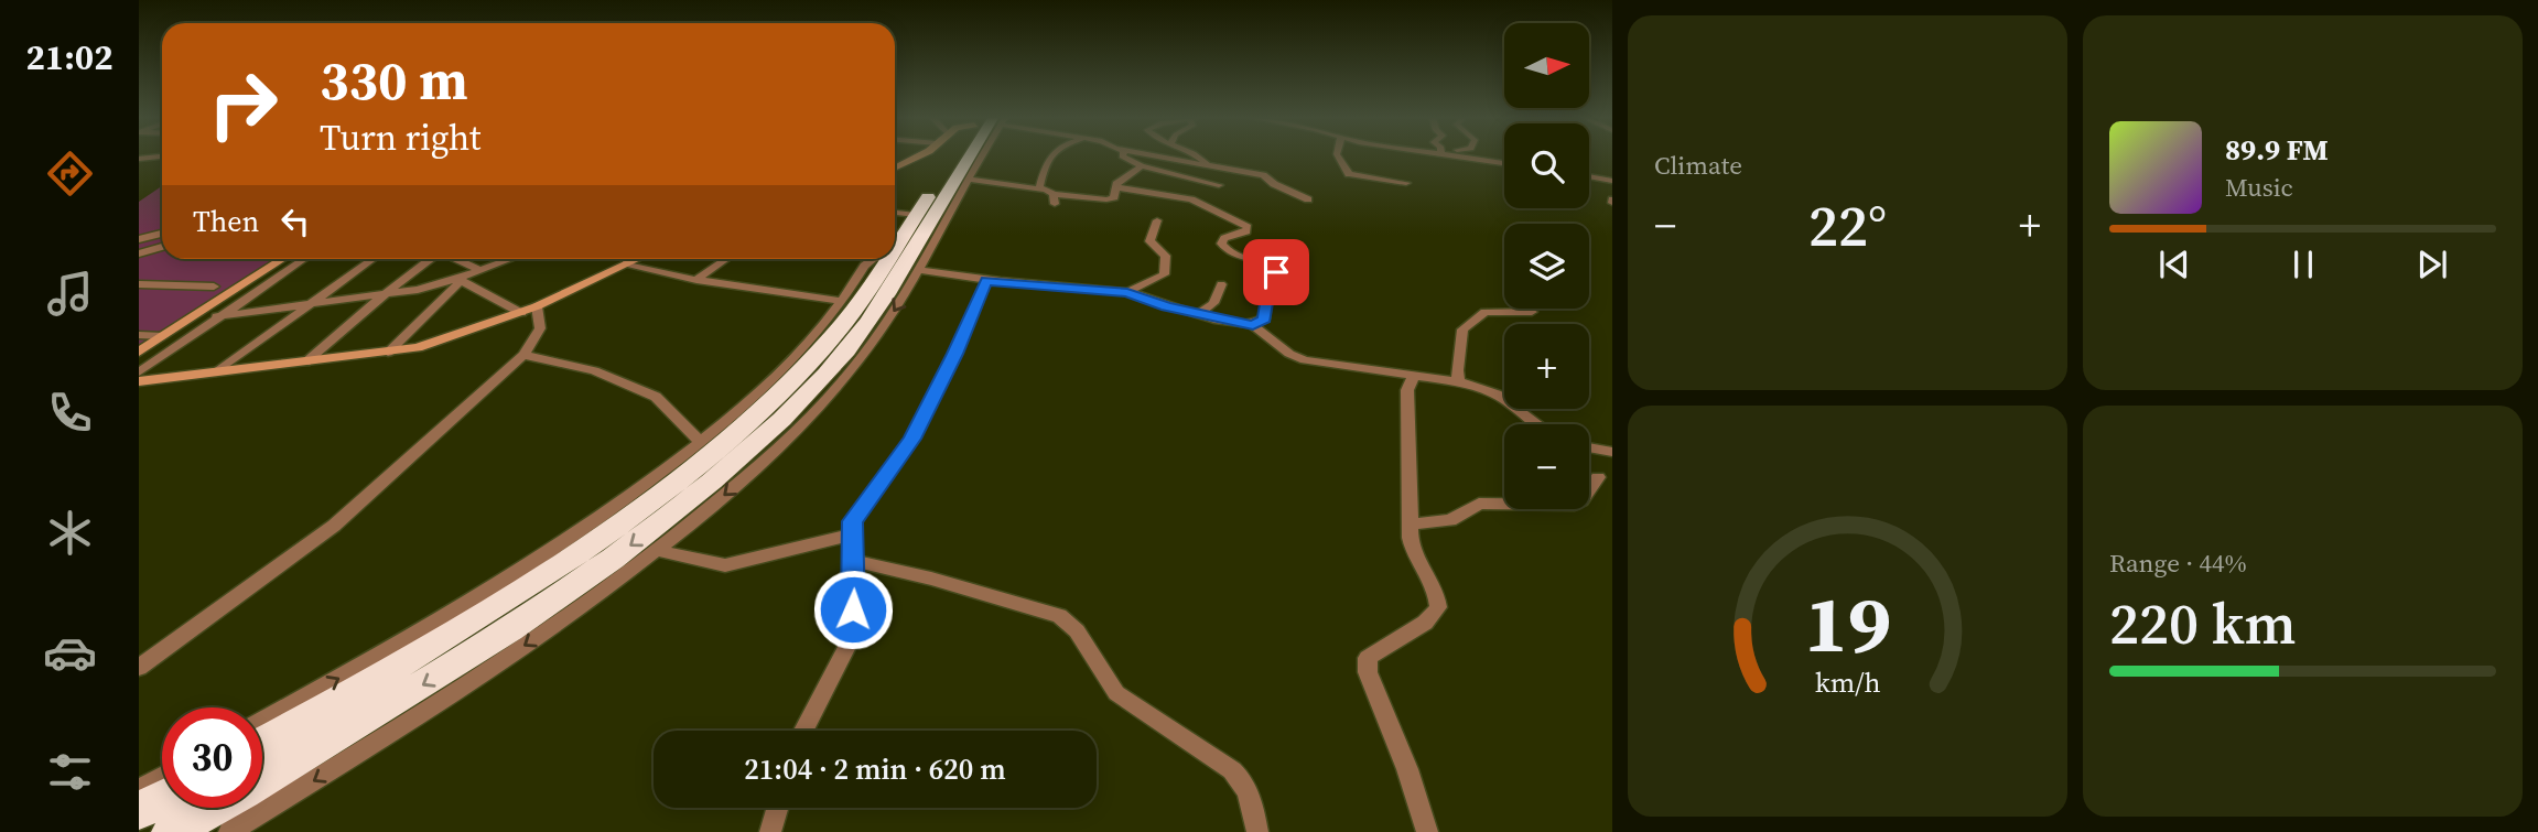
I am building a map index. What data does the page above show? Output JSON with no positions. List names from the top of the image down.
{
  "north": "right",
  "page": {
    "tabs": "21:02",
    "tile": [
      "Climate",
      ["Range · 44%", "220 km"]
    ],
    "map_buttons": ["+", "−"],
    "turn": ["330 m", "Turn right"],
    "song": ["89.9 FM", "Music"],
    "then": "Then",
    "heat": ["−", "22°", "+"],
    "limit": "30",
    "trip": "21:04 · 2 min · 620 m",
    "gauge": ["19", "km/h"]
  }
}
